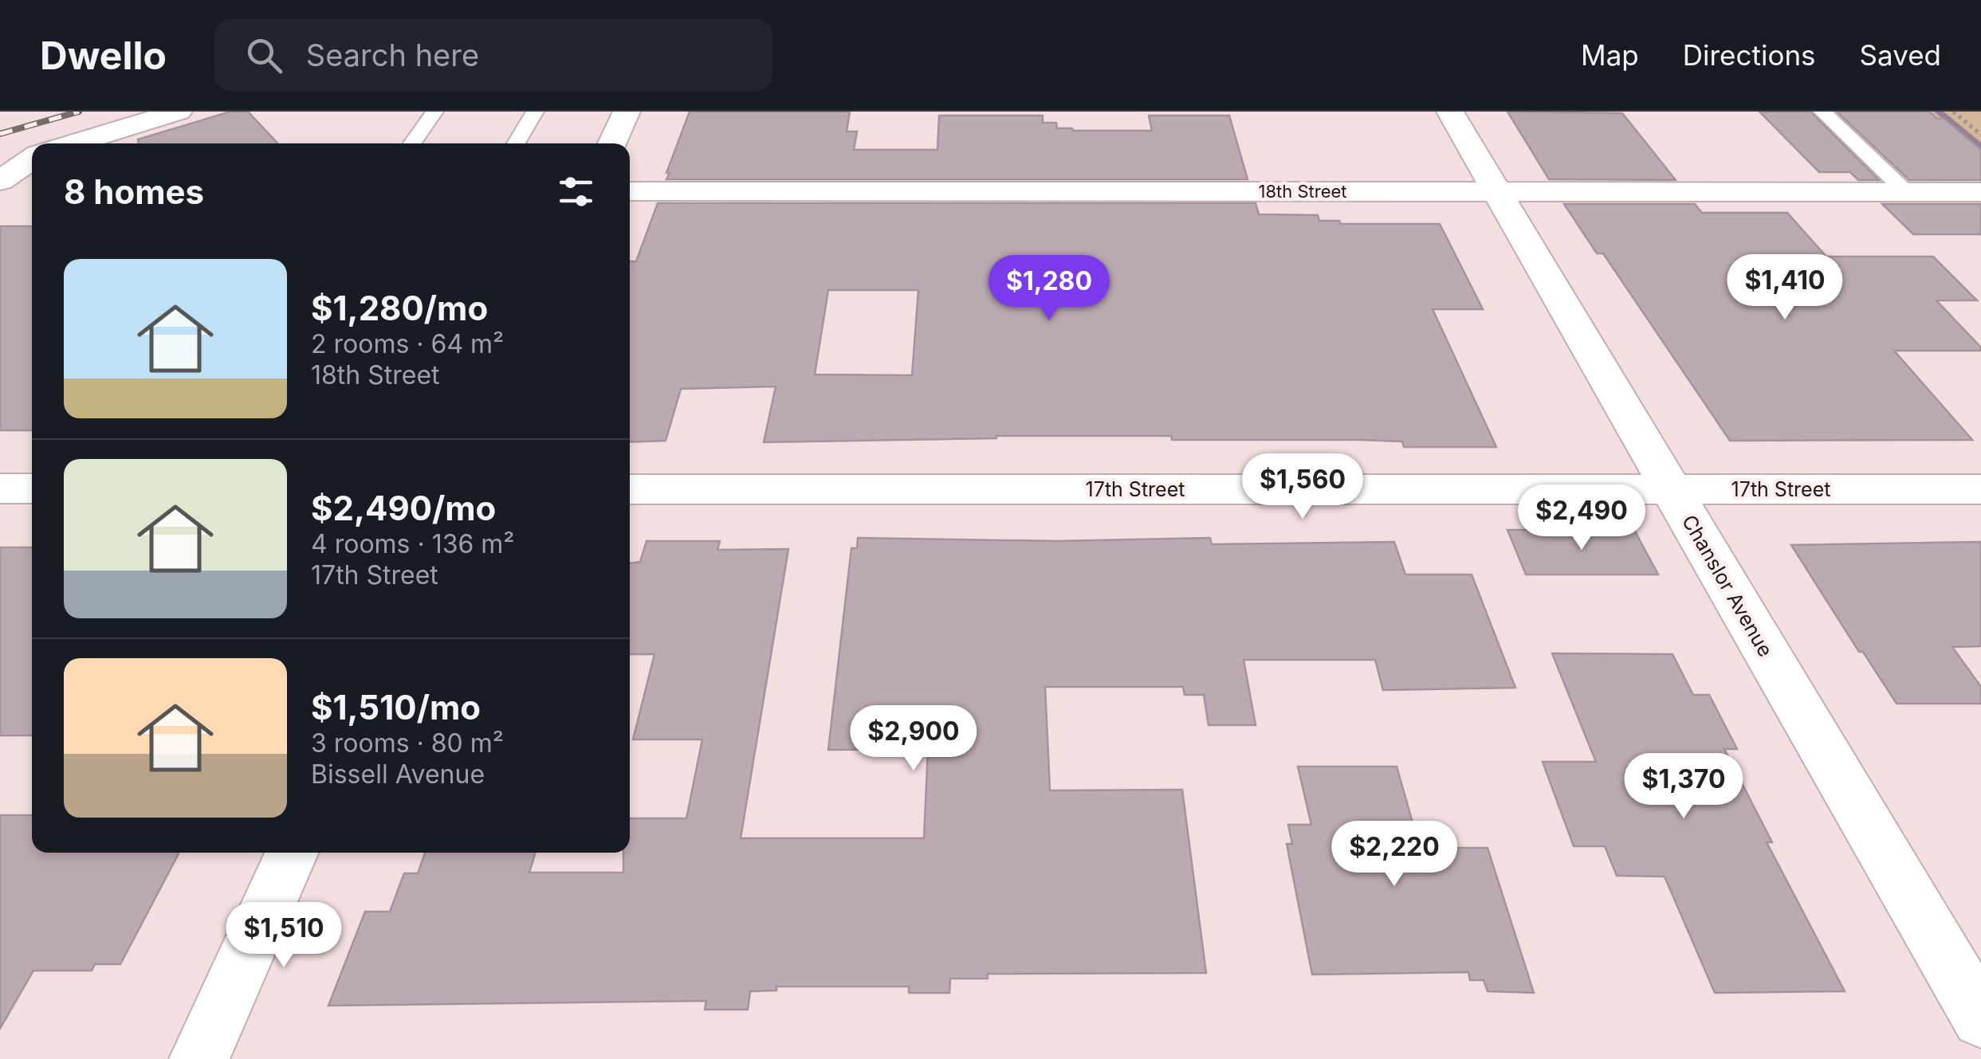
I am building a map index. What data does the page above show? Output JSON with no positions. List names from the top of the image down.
{
  "streets": {
    "street": ["18th Street", "17th Street", "Chanslor Avenue"]
  },
  "crossings": [
    ["18th Street", "Chanslor Avenue"],
    ["17th Street", "Chanslor Avenue"]
  ],
  "page": {
    "header": "Dwello",
    "search": "Search here",
    "nav": ["Map", "Directions", "Saved"],
    "heading": "8 homes",
    "list": [
      {
        "name": "$1,280/mo",
        "note": "2 rooms · 64 m² · 18th Street"
      },
      {
        "name": "$2,490/mo",
        "note": "4 rooms · 136 m² · 17th Street"
      },
      {
        "name": "$1,510/mo",
        "note": "3 rooms · 80 m² · Bissell Avenue"
      }
    ],
    "price": [
      "$1,410",
      "$1,280",
      "$1,560",
      "$2,490",
      "$2,900",
      "$1,370",
      "$2,220",
      "$1,510"
    ]
  }
}
